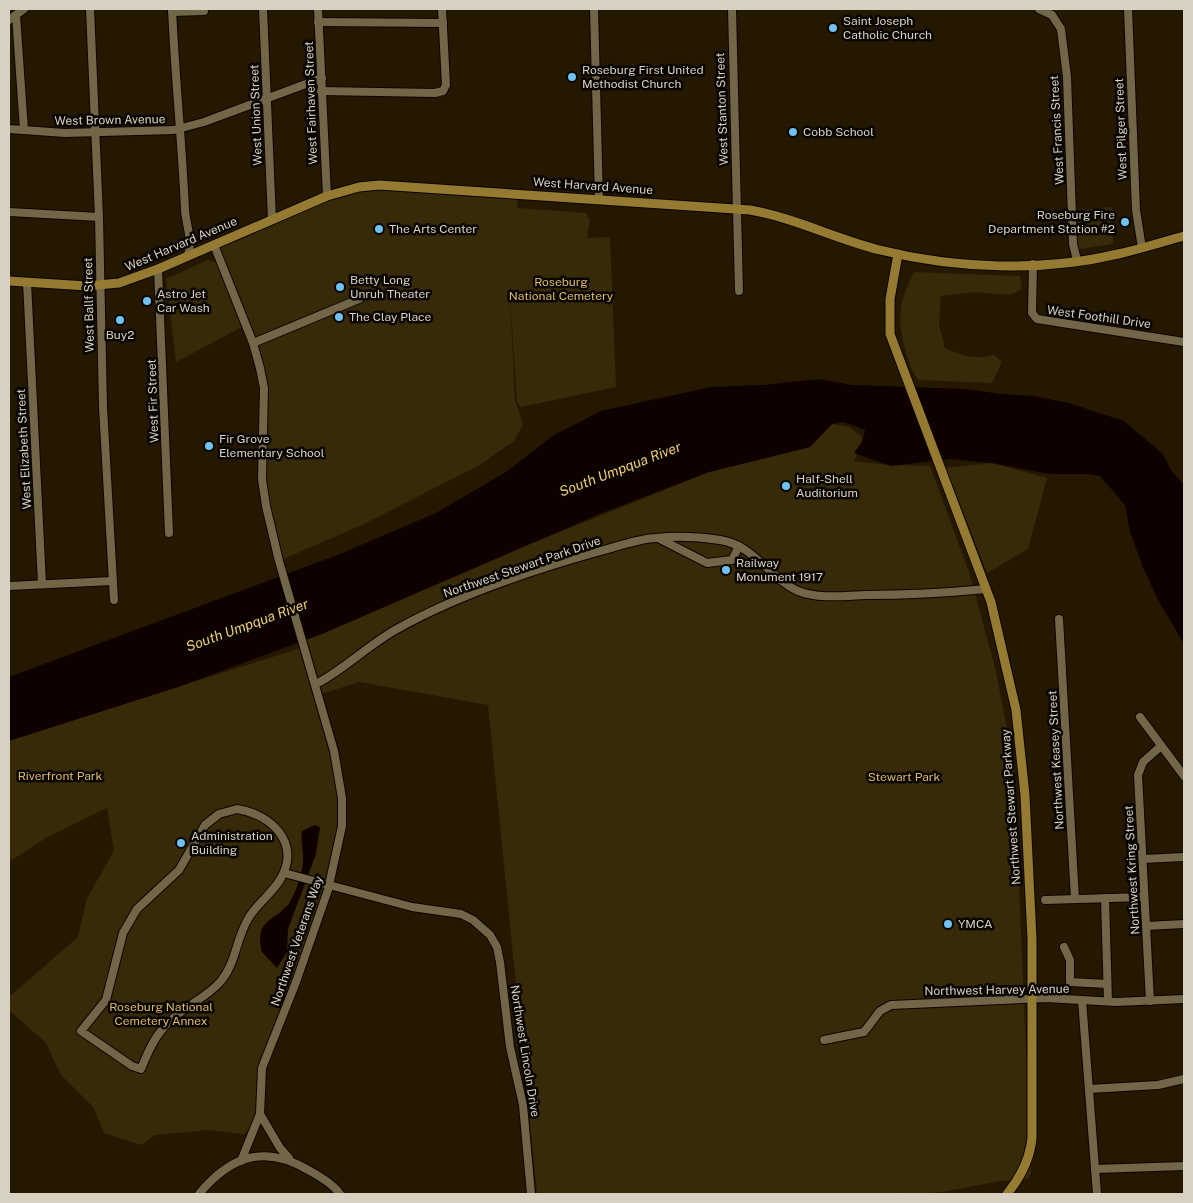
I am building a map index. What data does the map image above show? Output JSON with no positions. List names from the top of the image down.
{
  "streets": {
    "main road": ["West Harvard Avenue", "Northwest Stewart Parkway"],
    "street": [
      "West Fairhaven Street",
      "West Stanton Street",
      "West Union Street",
      "West Brown Avenue",
      "West Pilger Street",
      "West Francis Street",
      "West Ballf Street",
      "West Foothill Drive",
      "West Fir Street",
      "West Elizabeth Street",
      "Northwest Stewart Park Drive",
      "Northwest Keasey Street",
      "Northwest Kring Street",
      "Northwest Veterans Way",
      "Northwest Harvey Avenue",
      "Northwest Lincoln Drive"
    ]
  },
  "crossings": [
    ["West Fairhaven Street", "West Brown Avenue"],
    ["West Fairhaven Street", "West Harvard Avenue"],
    ["West Stanton Street", "West Harvard Avenue"],
    ["West Union Street", "West Brown Avenue"],
    ["West Union Street", "West Harvard Avenue"],
    ["West Brown Avenue", "West Ballf Street"],
    ["West Pilger Street", "West Harvard Avenue"],
    ["West Francis Street", "West Harvard Avenue"],
    ["West Harvard Avenue", "West Ballf Street"],
    ["West Harvard Avenue", "West Foothill Drive"],
    ["West Harvard Avenue", "West Fir Street"],
    ["West Harvard Avenue", "West Elizabeth Street"],
    ["West Harvard Avenue", "Northwest Stewart Parkway"],
    ["Northwest Stewart Park Drive", "Northwest Stewart Parkway"],
    ["Northwest Stewart Park Drive", "Northwest Veterans Way"],
    ["Northwest Stewart Parkway", "Northwest Harvey Avenue"],
    ["Northwest Kring Street", "Northwest Harvey Avenue"],
    ["Northwest Veterans Way", "Northwest Lincoln Drive"]
  ],
  "water": ["South Umpqua River"],
  "parks": [
    "Roseburg National Cemetery",
    "Riverfront Park",
    "Stewart Park",
    "Roseburg National Cemetery Annex"
  ],
  "places": [
    "Saint Joseph Catholic Church",
    "Roseburg First United Methodist Church",
    "Cobb School",
    "Roseburg Fire Department Station #2",
    "The Arts Center",
    "Betty Long Unruh Theater",
    "Astro Jet Car Wash",
    "The Clay Place",
    "Buy2",
    "Fir Grove Elementary School",
    "Half-Shell Auditorium",
    "Railway Monument 1917",
    "Administration Building",
    "YMCA"
  ]
}
